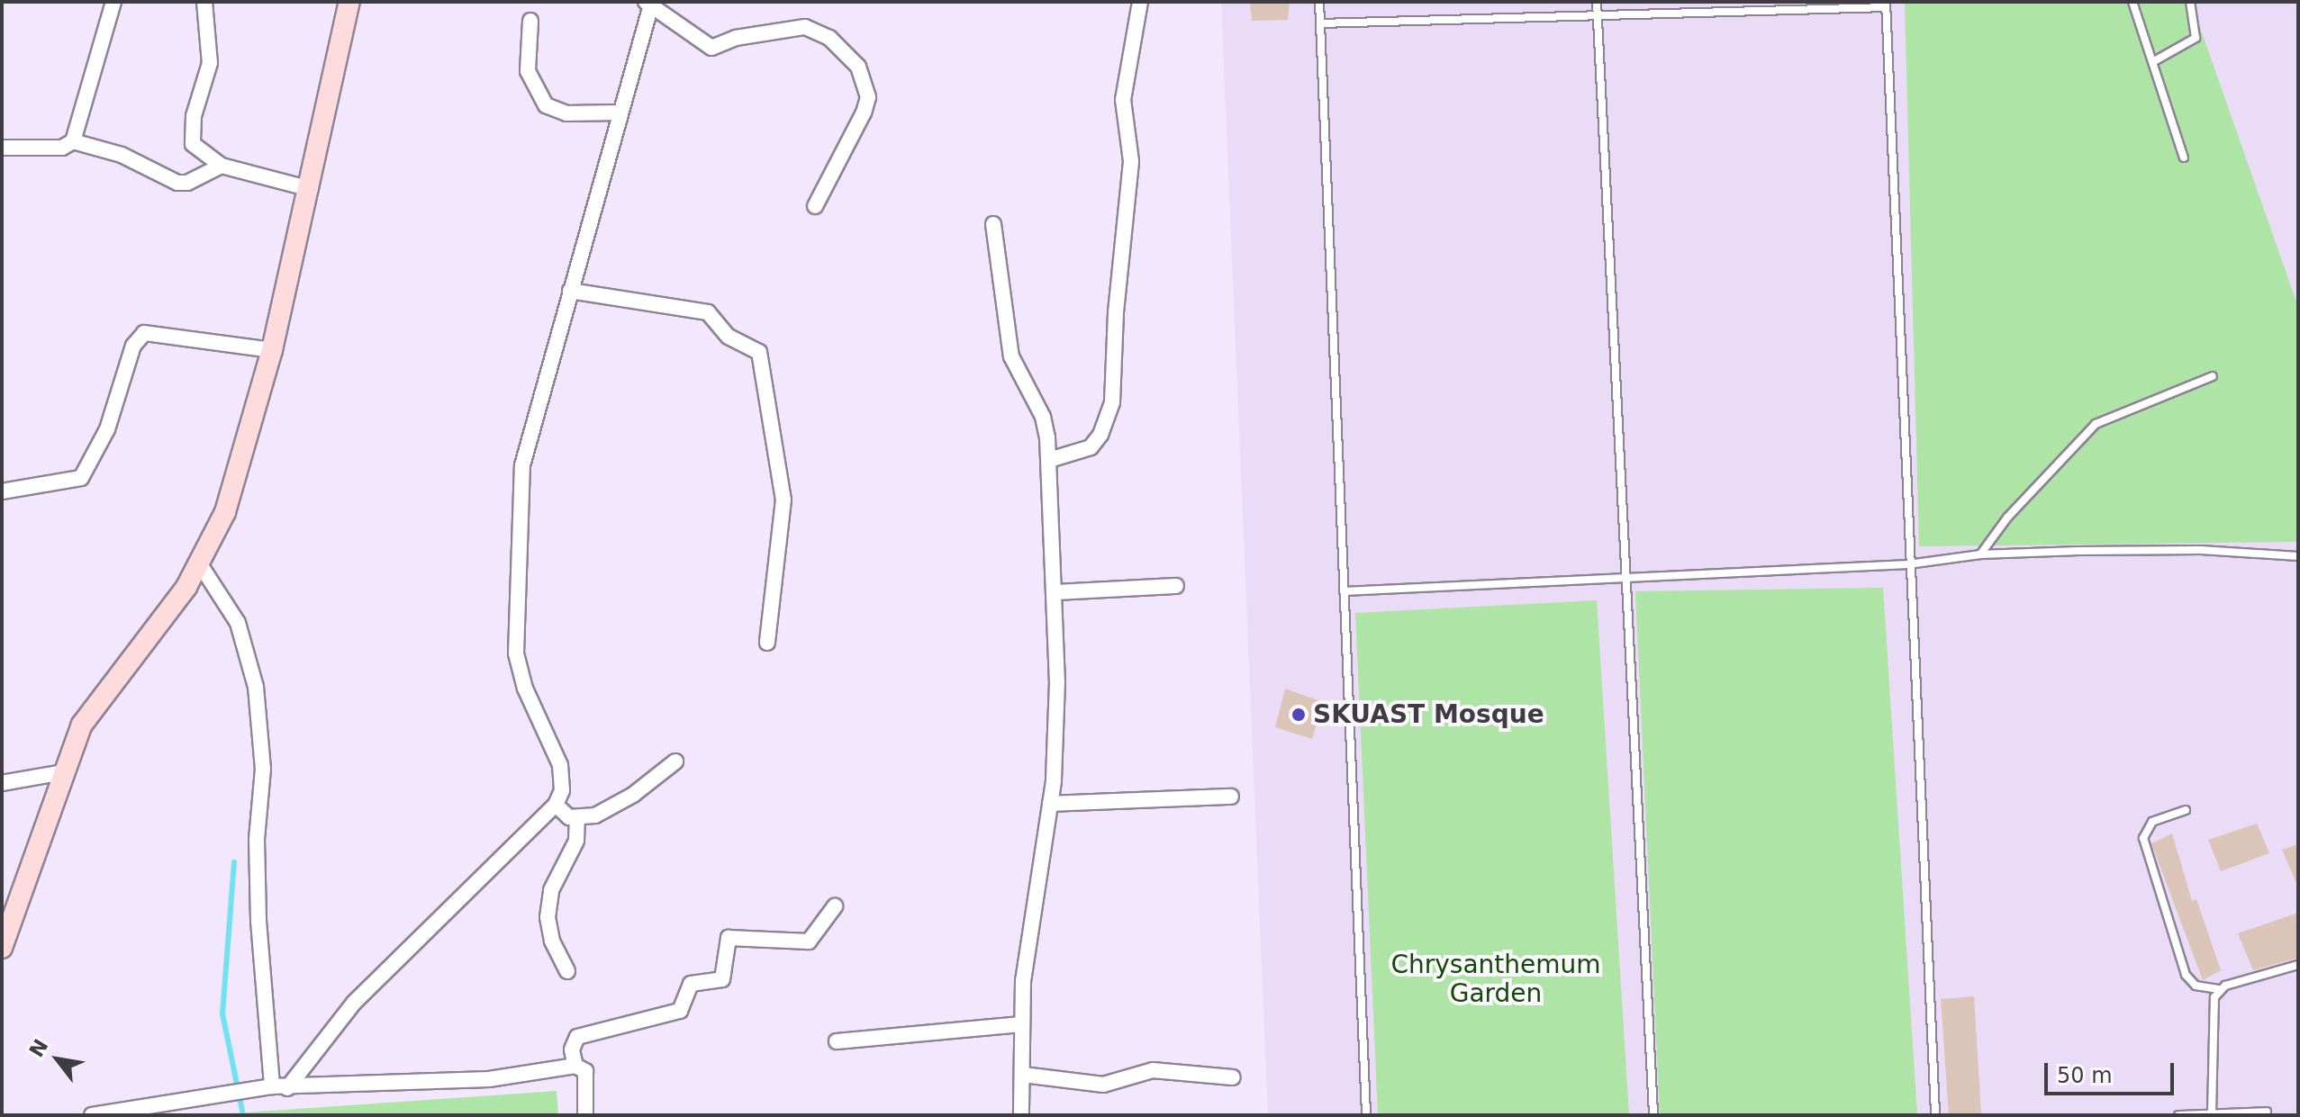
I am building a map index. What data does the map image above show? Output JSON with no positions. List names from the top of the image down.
{
  "parks": ["Chrysanthemum Garden"],
  "places": ["SKUAST Mosque"],
  "scale_bar": "50 m",
  "north": "top left"
}
